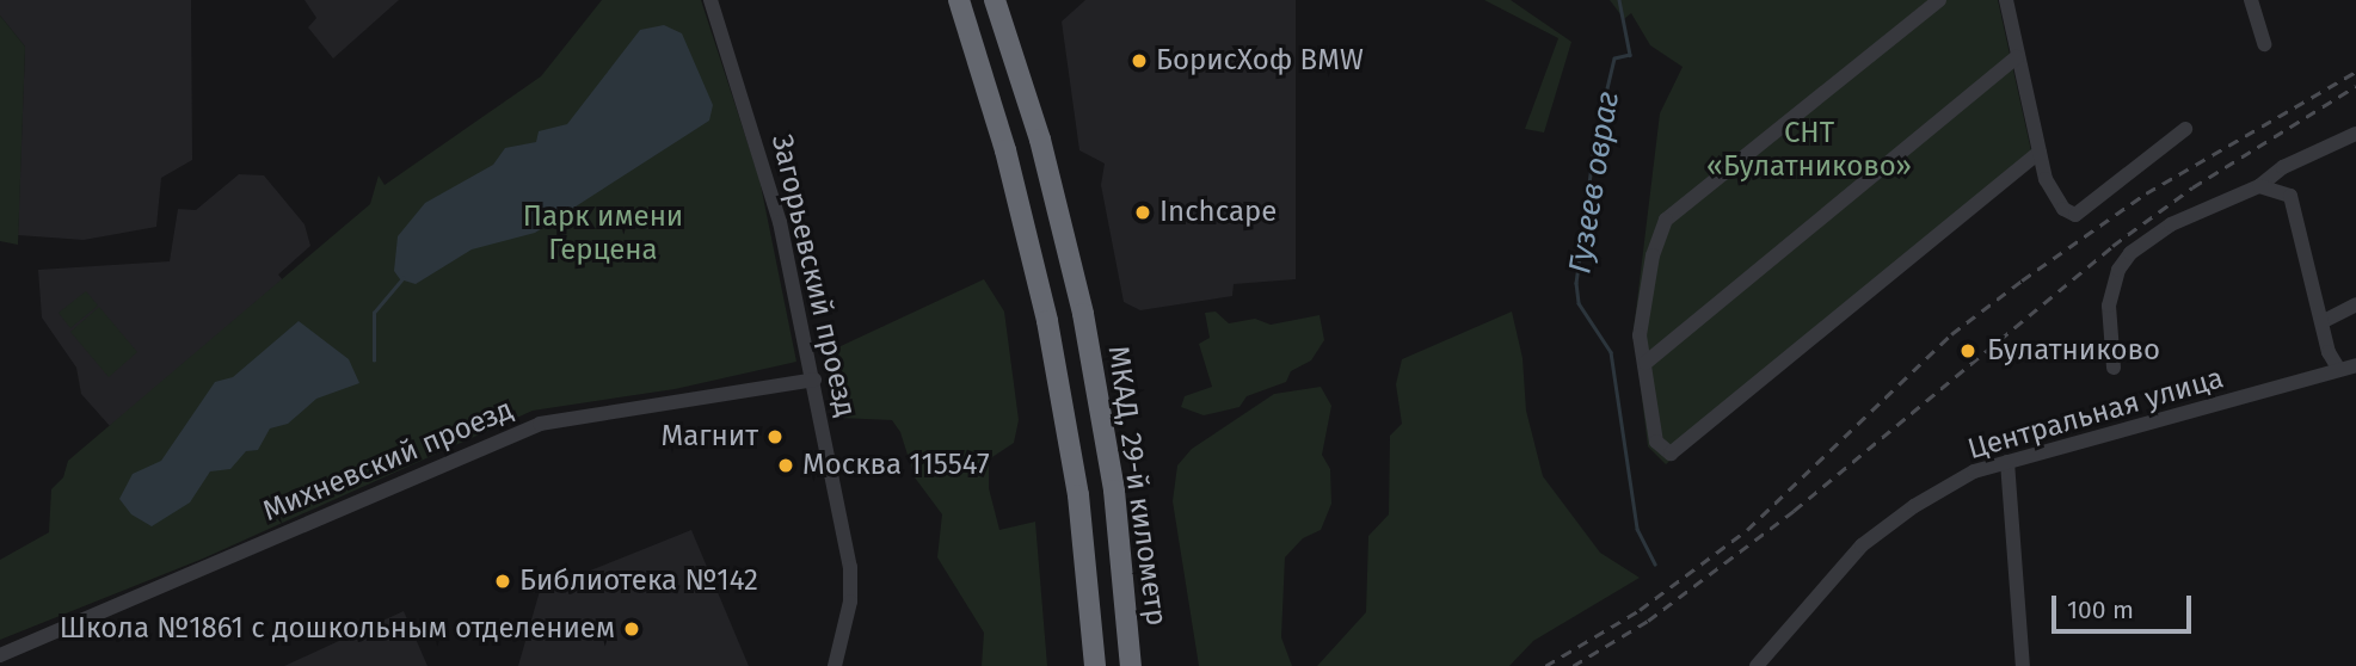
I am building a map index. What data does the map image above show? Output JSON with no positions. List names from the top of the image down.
{
  "streets": {
    "highway": ["МКАД, 29-й километр"],
    "street": ["Загорьевский проезд", "Центральная улица", "Михневский проезд"]
  },
  "crossings": [
    ["Загорьевский проезд", "Михневский проезд"]
  ],
  "water": ["Гузеев овраг"],
  "parks": ["СНТ «Булатниково»", "Парк имени Герцена"],
  "places": [
    "БорисХоф BMW",
    "Inchcape",
    "Булатниково",
    "Магнит",
    "Москва 115547",
    "Библиотека №142",
    "Школа №1861 с дошкольным отделением"
  ],
  "scale_bar": "100 m"
}
